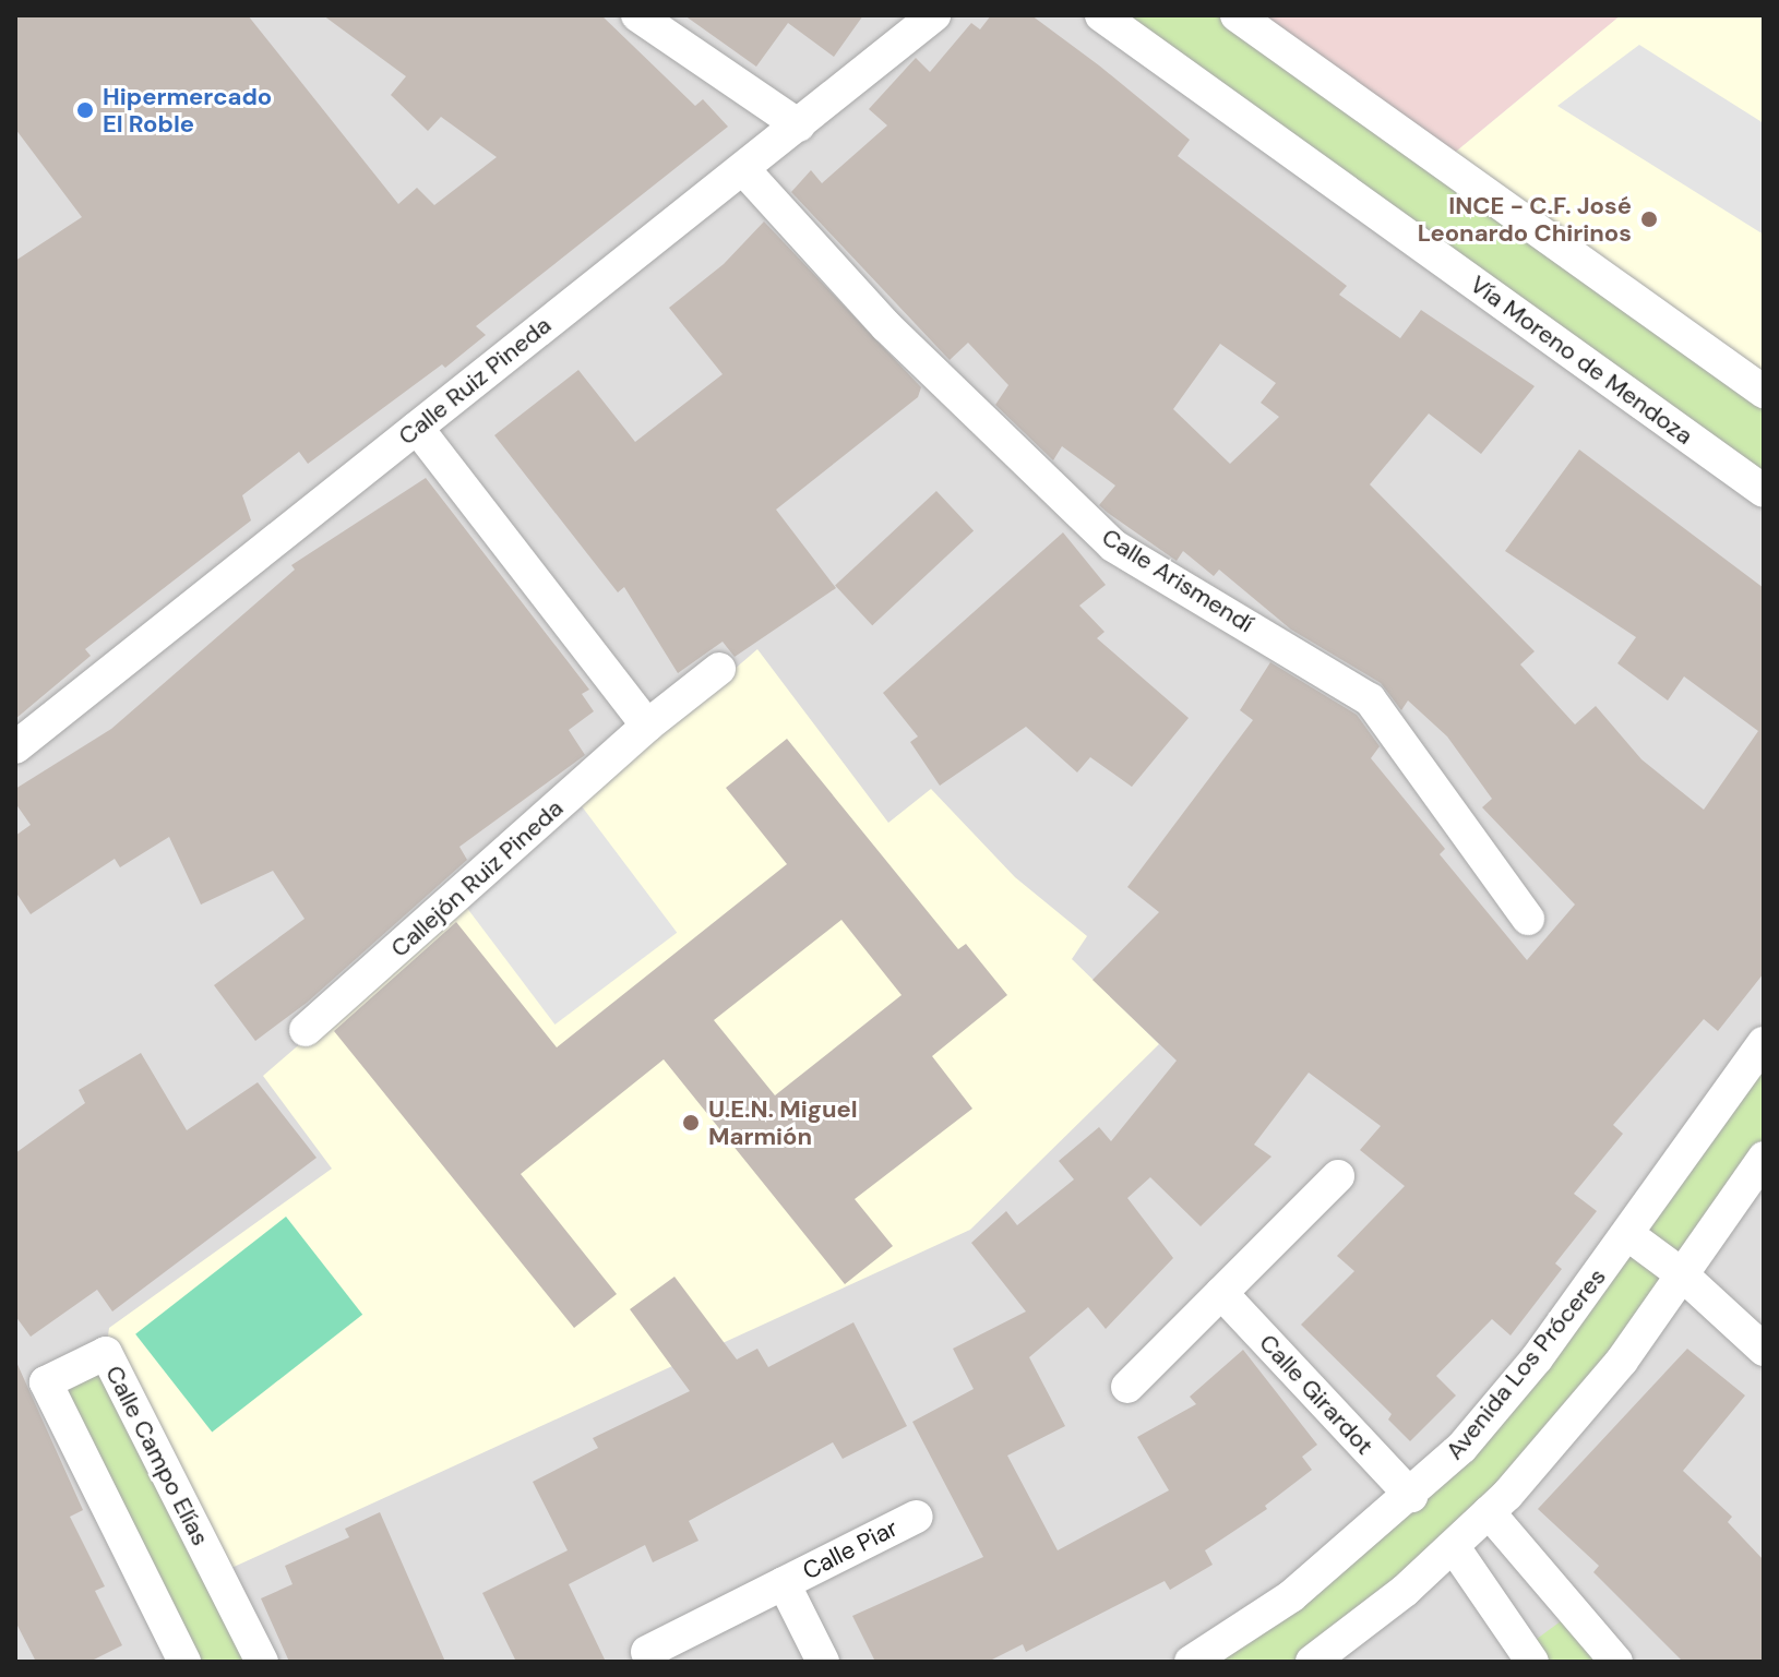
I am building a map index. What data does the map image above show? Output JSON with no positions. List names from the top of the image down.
{
  "streets": {
    "street": [
      "Vía Moreno de Mendoza",
      "Calle Ruiz Pineda",
      "Calle Arismendí",
      "Callejón Ruiz Pineda",
      "Avenida Los Próceres",
      "Calle Girardot",
      "Calle Campo Elías",
      "Calle Piar"
    ]
  },
  "crossings": [
    ["Calle Ruiz Pineda", "Calle Arismendí"],
    ["Avenida Los Próceres", "Calle Girardot"]
  ],
  "places": ["Hipermercado El Roble", "INCE - C.F. José Leonardo Chirinos", "U.E.N. Miguel Marmión"]
}
